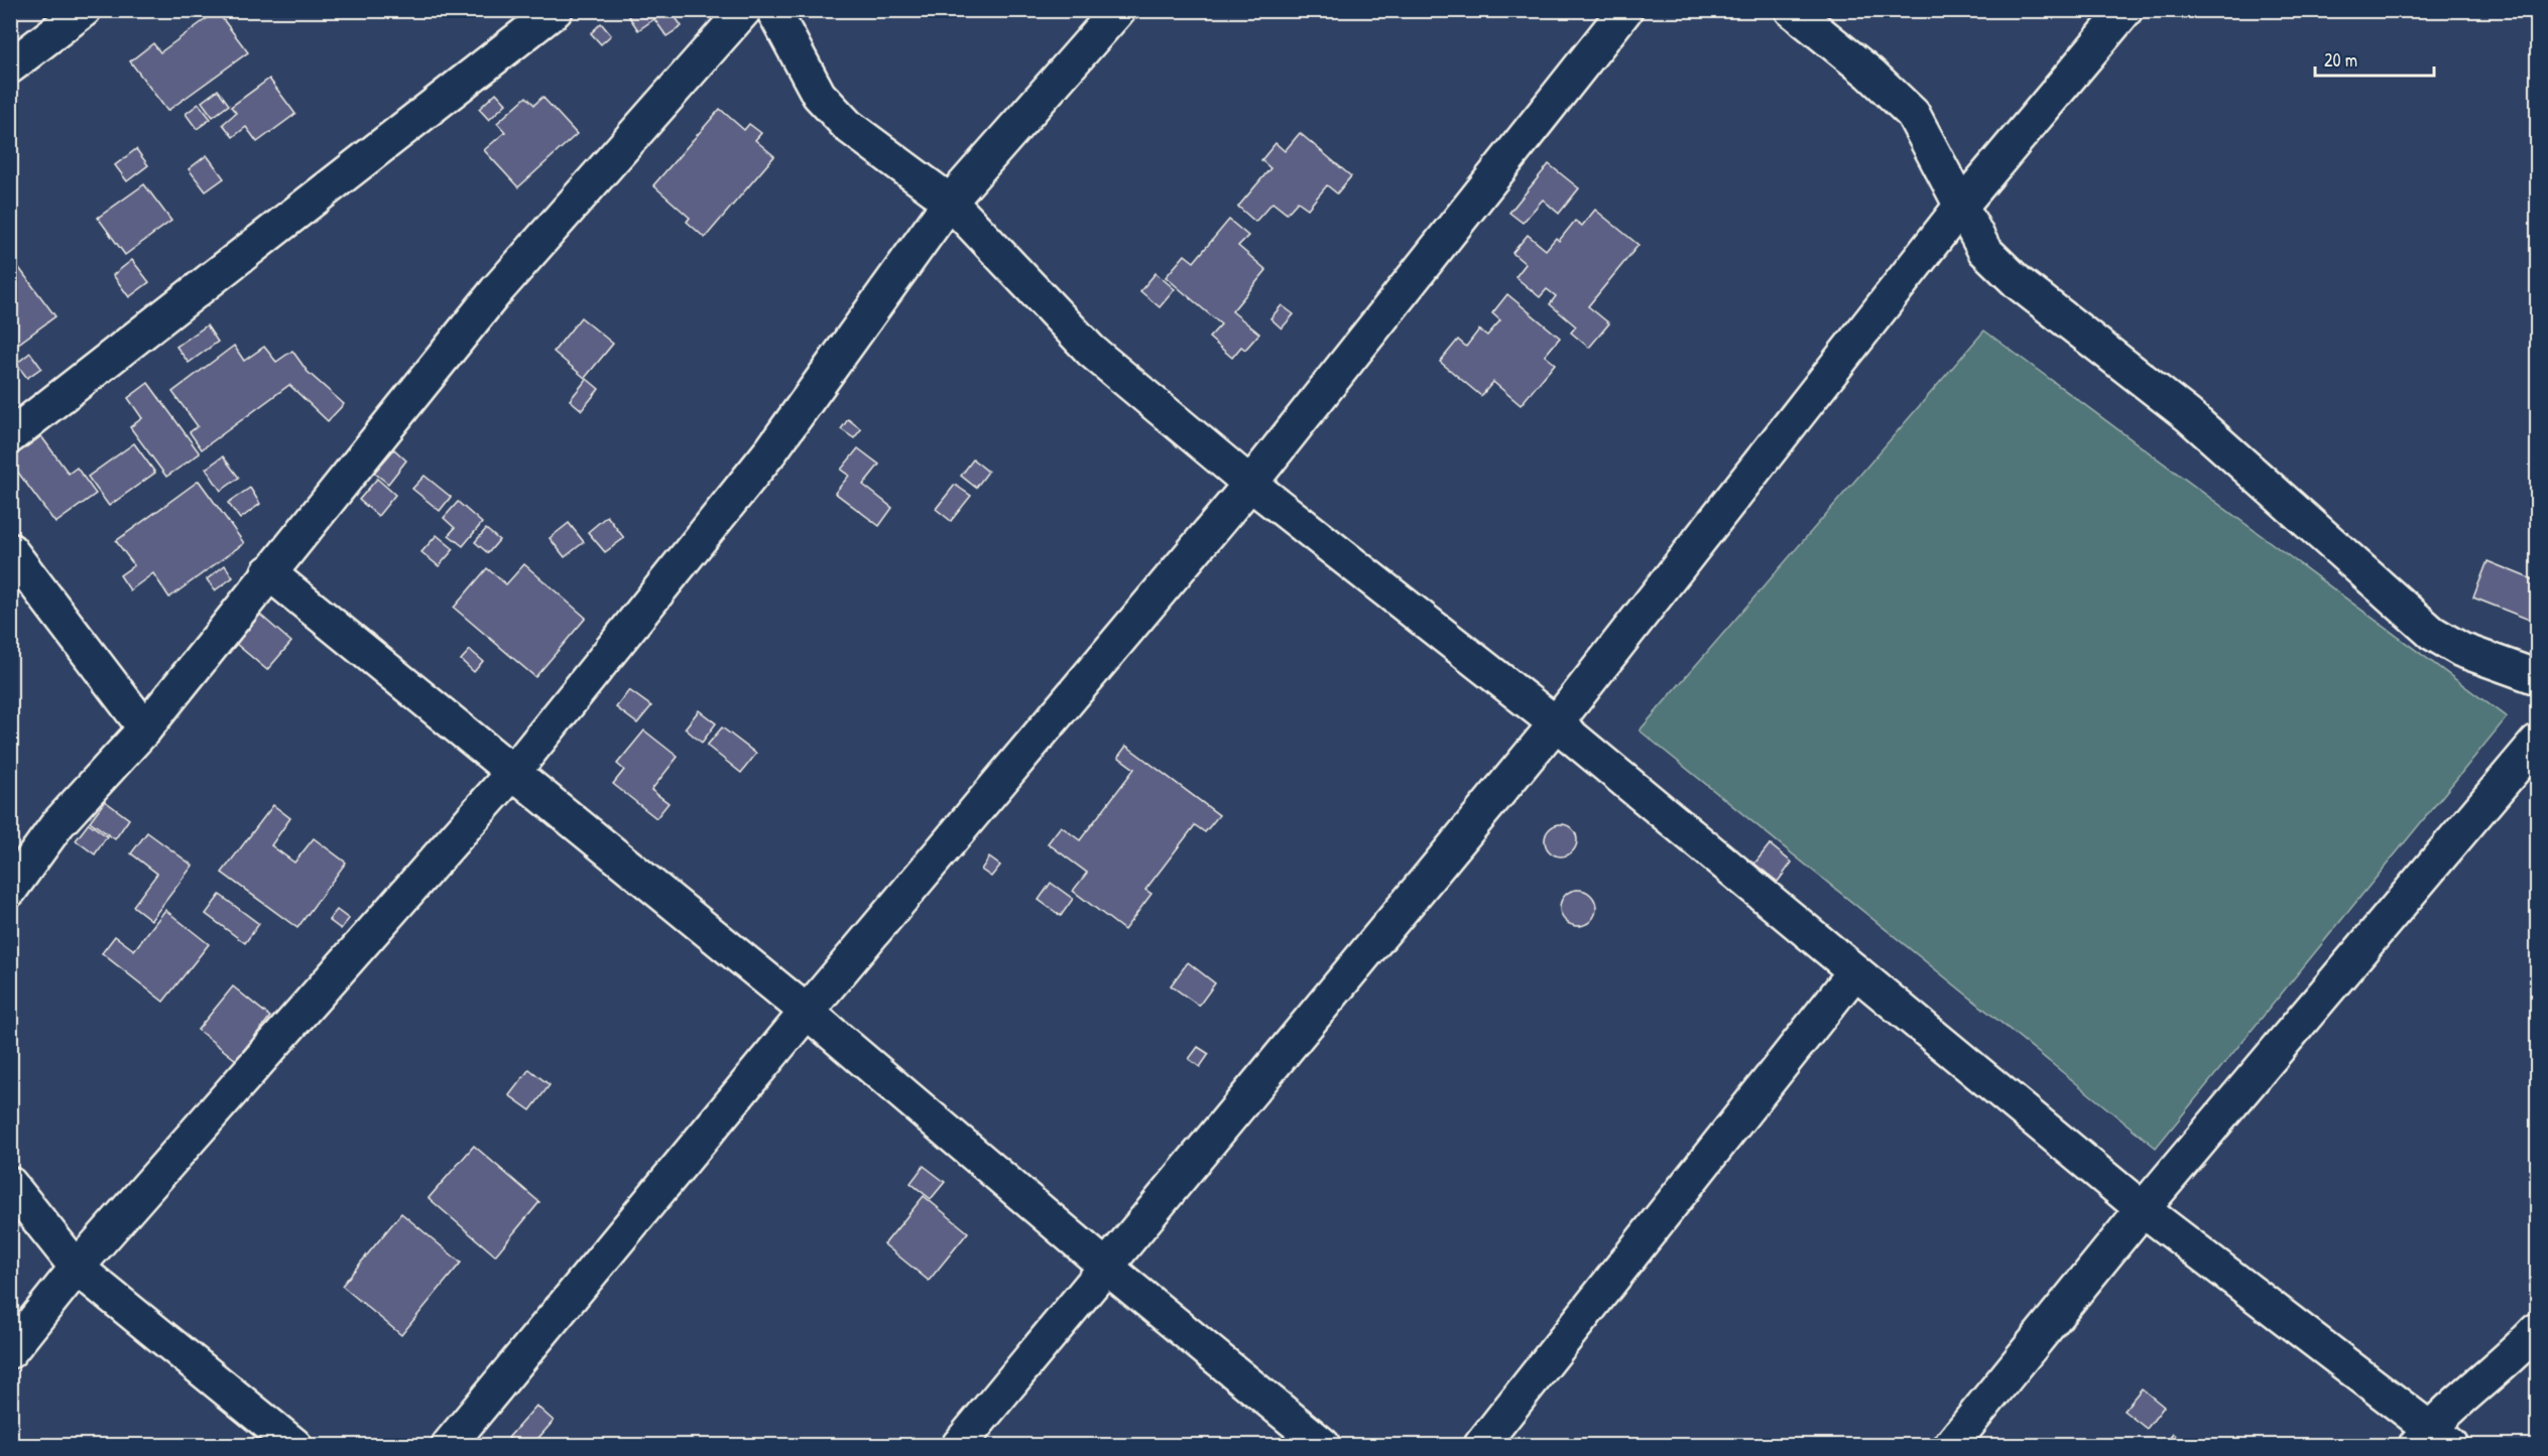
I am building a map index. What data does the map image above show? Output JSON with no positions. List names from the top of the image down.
{
  "scale_bar": "20 m"
}
